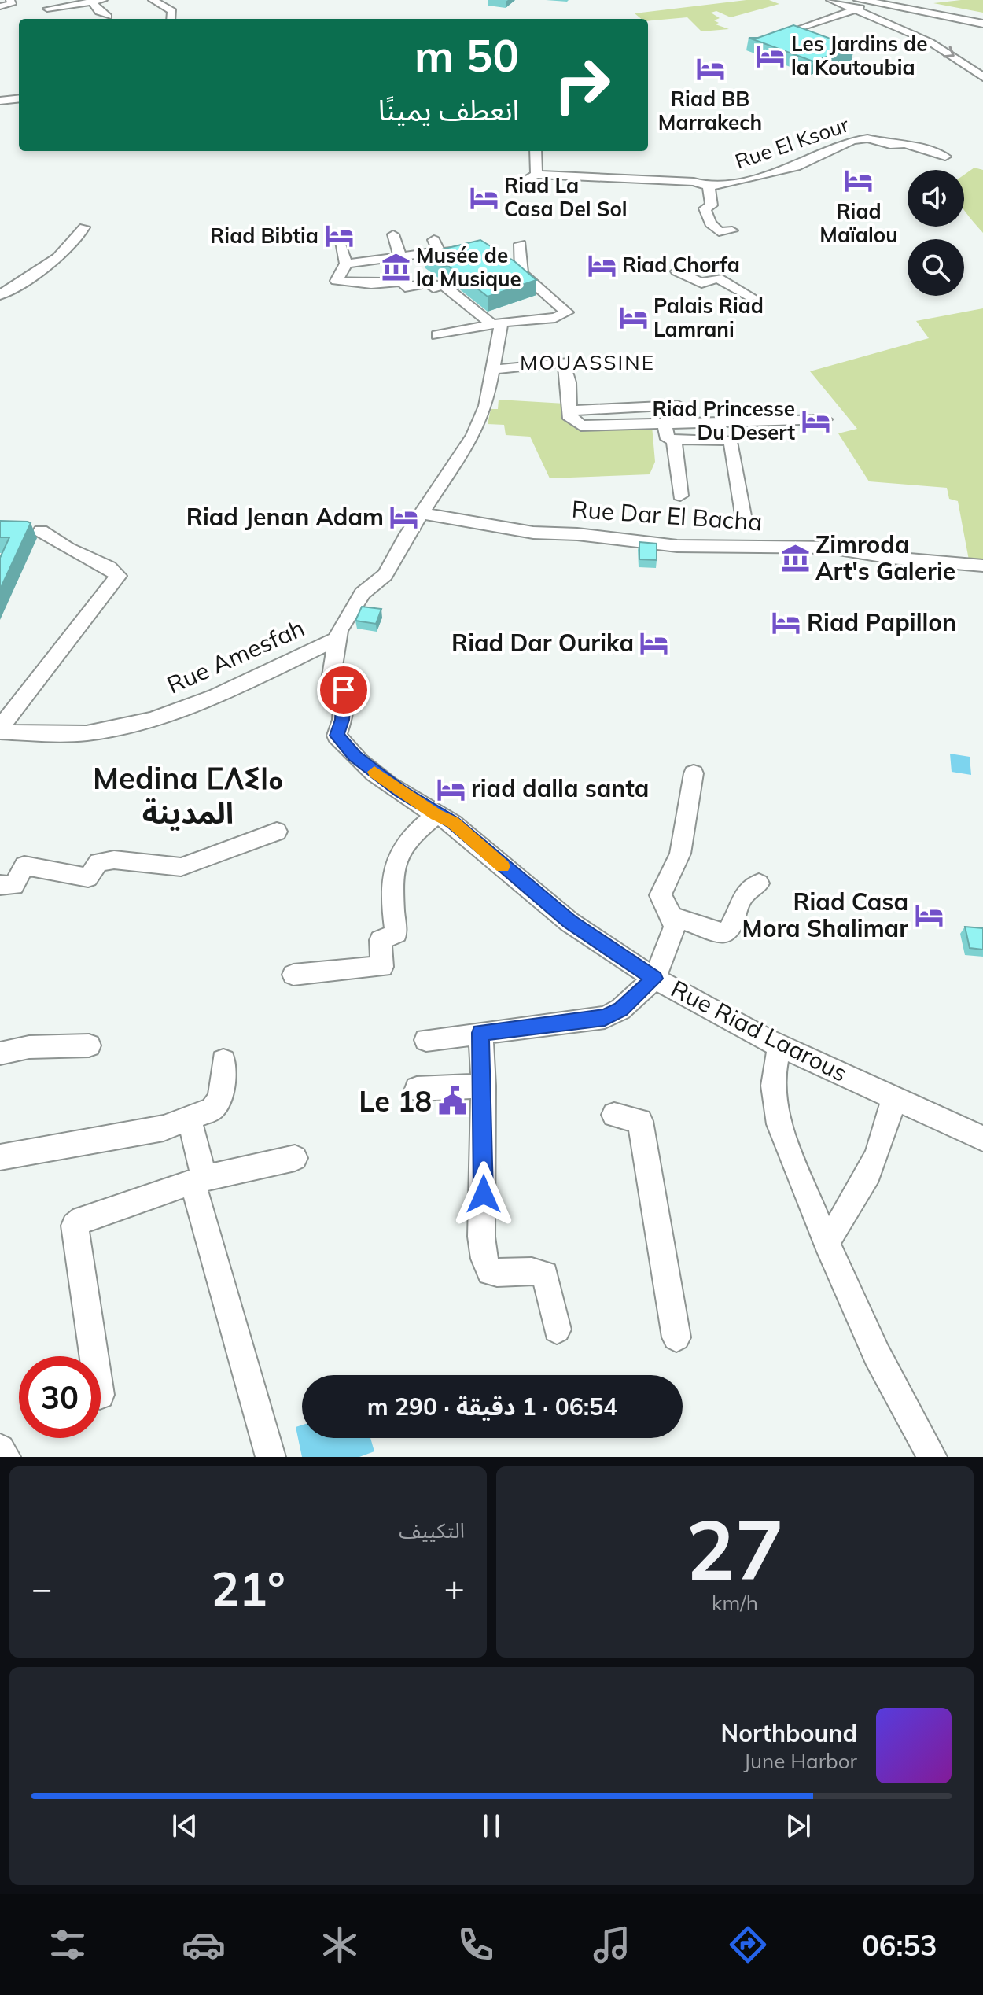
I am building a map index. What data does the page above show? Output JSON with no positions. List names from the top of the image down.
{
  "streets": {
    "street": [
      "Rue El Ksour",
      "Rue Dar El Bacha",
      "Rue Amesfah",
      "Rue Riad Laarous"
    ]
  },
  "crossings": [
    ["Rue Dar El Bacha", "Rue Amesfah"],
    ["Rue Amesfah", "Rue Riad Laarous"]
  ],
  "districts": ["MOUASSINE", "Medina ⵎⴷⵉⵏⴰ المدينة"],
  "places": {
    "hotel": [
      "Les Jardins de la Koutoubia",
      "Riad BB Marrakech",
      "Riad Maïalou",
      "Riad La Casa Del Sol",
      "Riad Bibtia",
      "Riad Chorfa",
      "Palais Riad Lamrani",
      "Riad Princesse Du Desert",
      "Riad Jenan Adam",
      "Riad Papillon",
      "Riad Dar Ourika",
      "riad dalla santa",
      "Riad Casa Mora Shalimar"
    ],
    "museum": ["Musée de la Musique", "Zimroda Art's Galerie"],
    "public building": ["Le 18"]
  },
  "page": {
    "turn": ["50 m", "انعطف يمينًا"],
    "limit": "30",
    "trip": "06:54 · 1 دقيقة · 290 m",
    "tile": [
      ["27", "km/h"],
      "التكييف"
    ],
    "heat": ["−", "21°", "+"],
    "song": ["Northbound", "June Harbor"],
    "tabs": "06:53"
  }
}
